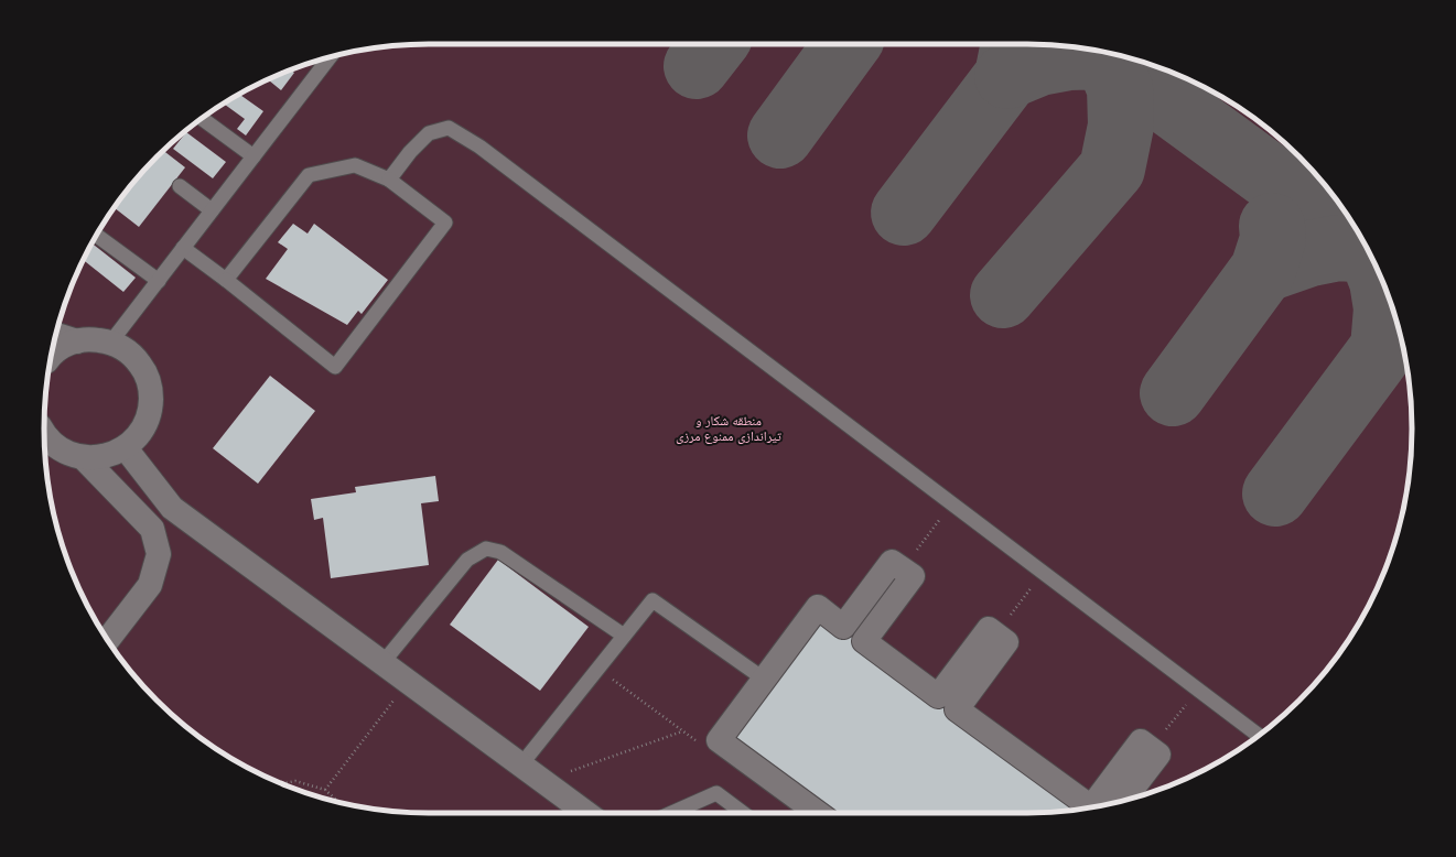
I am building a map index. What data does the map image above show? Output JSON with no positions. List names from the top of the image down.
{
  "parks": ["منطقه شکار و تیراندازی ممنوع مرزی"]
}
